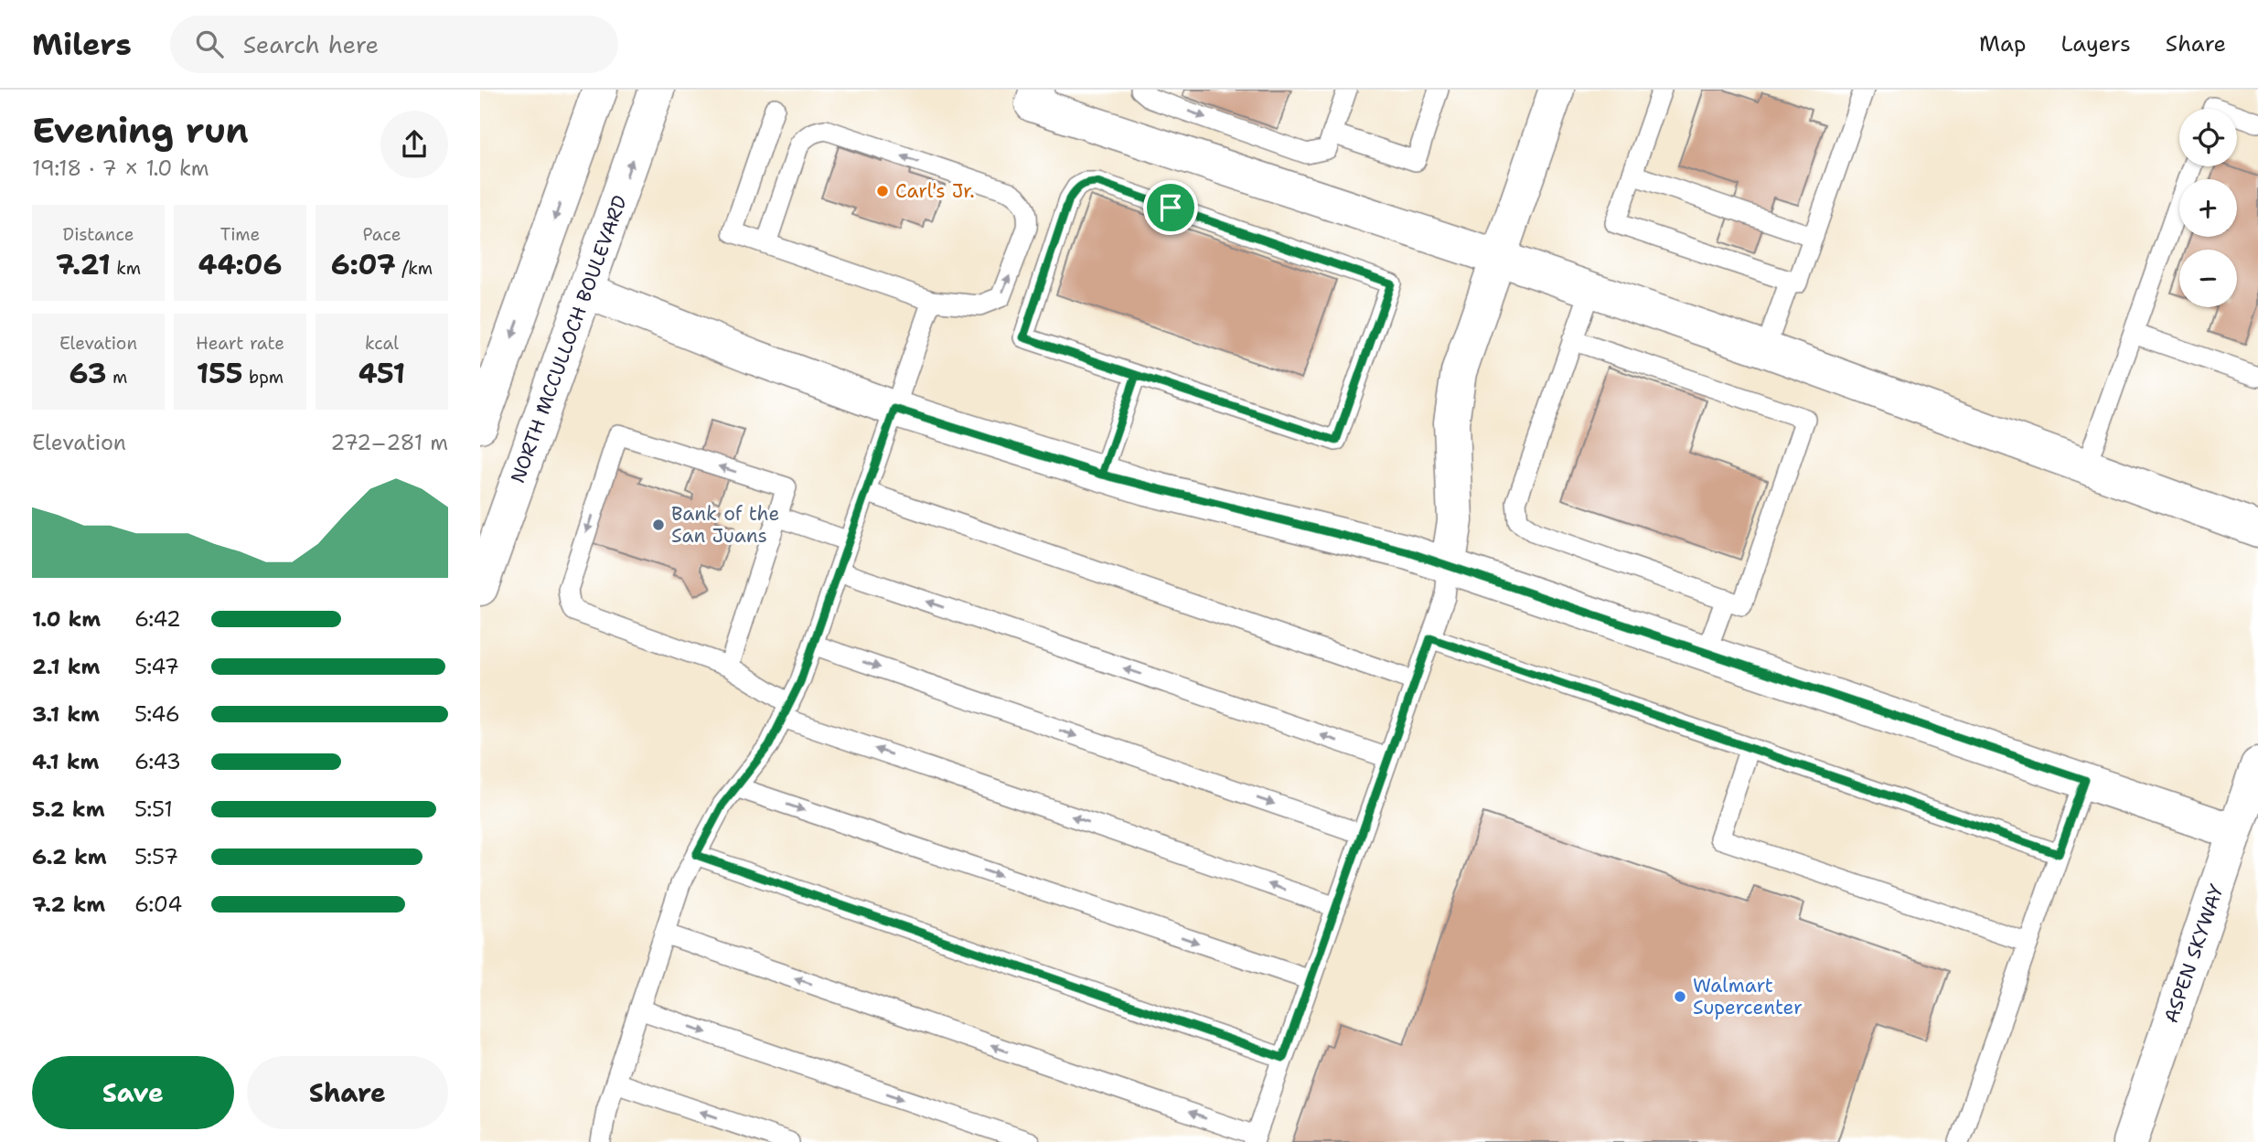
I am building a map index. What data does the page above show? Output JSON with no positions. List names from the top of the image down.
{
  "streets": {
    "street": ["NORTH MCCULLOCH BOULEVARD", "ASPEN SKYWAY"]
  },
  "places": ["Carl's Jr.", "Bank of the San Juans", "Walmart Supercenter"],
  "page": {
    "header": "Milers",
    "search": "Search here",
    "nav": ["Map", "Layers", "Share"],
    "heading": ["Evening run", "19:18 · 7 × 1.0 km"],
    "map_buttons": ["+", "−"],
    "stats": [
      ["Distance", "7.21 km"],
      ["Time", "44:06"],
      ["Pace", "6:07 /km"],
      ["Elevation", "63 m"],
      ["Heart rate", "155 bpm"],
      ["kcal", "451"]
    ],
    "chart": ["Elevation", "272–281 m"],
    "list": [
      {
        "name": "1.0 km",
        "note": "6:42"
      },
      {
        "name": "2.1 km",
        "note": "5:47"
      },
      {
        "name": "3.1 km",
        "note": "5:46"
      },
      {
        "name": "4.1 km",
        "note": "6:43"
      },
      {
        "name": "5.2 km",
        "note": "5:51"
      },
      {
        "name": "6.2 km",
        "note": "5:57"
      },
      {
        "name": "7.2 km",
        "note": "6:04"
      }
    ],
    "buttons": ["Save", "Share"]
  }
}
